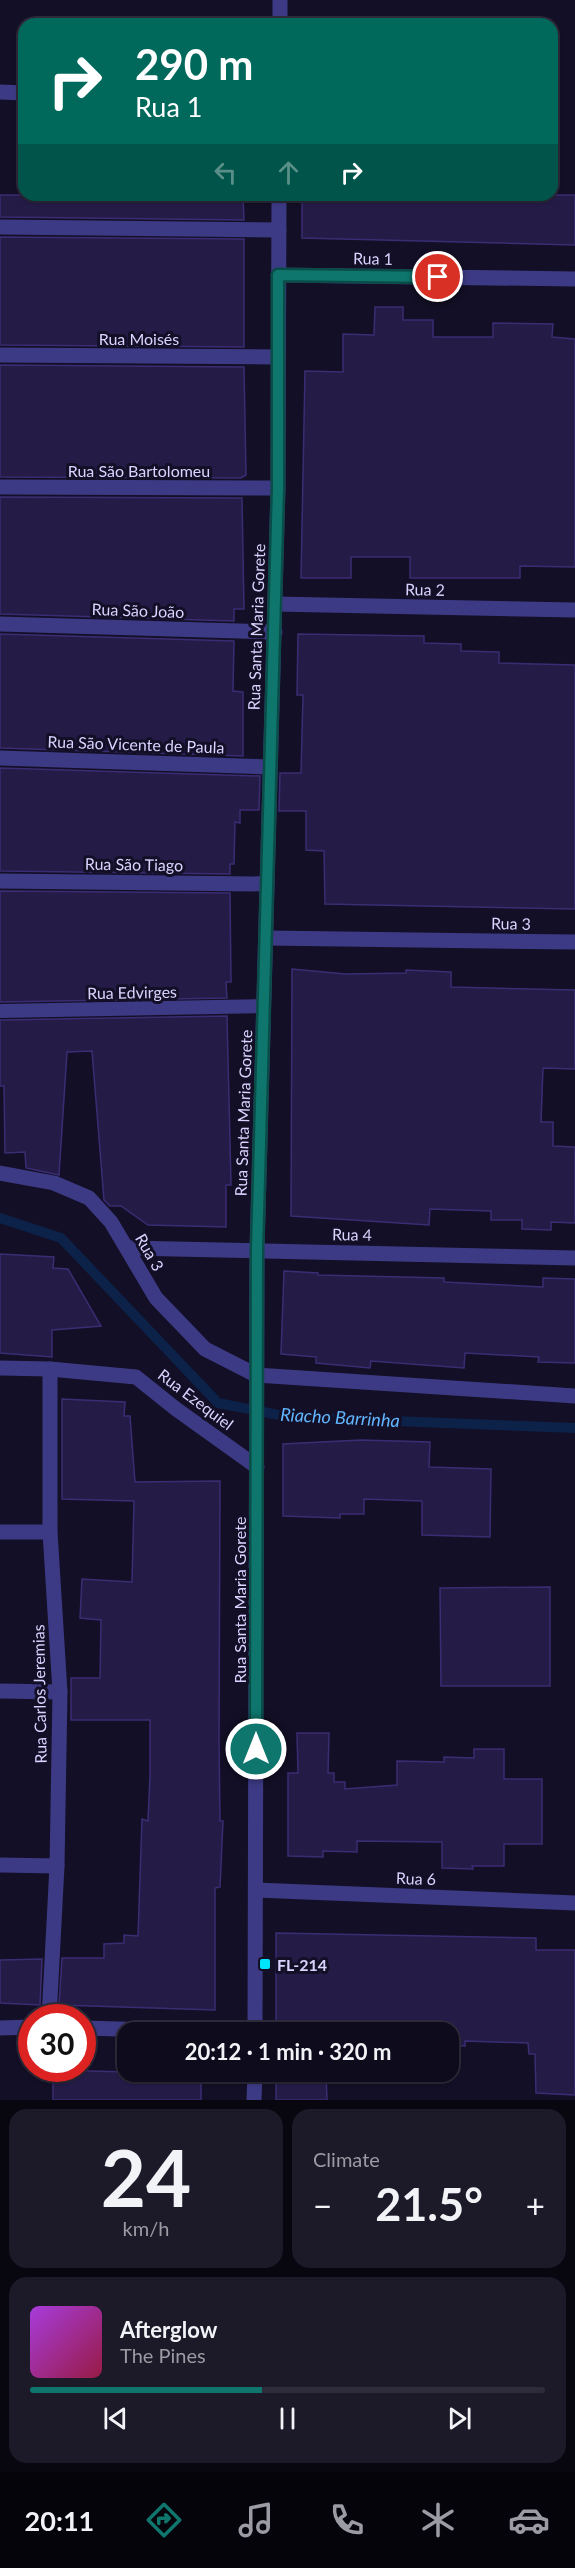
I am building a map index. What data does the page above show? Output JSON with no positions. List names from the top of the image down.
{
  "streets": {
    "street": [
      "Rua 1",
      "Rua Moisés",
      "Rua São Bartolomeu",
      "Rua 2",
      "Rua São João",
      "Rua Santa Maria Gorete",
      "Rua São Vicente de Paula",
      "Rua São Tiago",
      "Rua 3",
      "Rua 4",
      "Rua Ezequiel",
      "Rua Carlos Jeremias",
      "Rua 6"
    ],
    "lane": ["Rua Edvirges"]
  },
  "crossings": [
    ["Rua 1", "Rua Santa Maria Gorete"],
    ["Rua Moisés", "Rua Santa Maria Gorete"],
    ["Rua São Bartolomeu", "Rua Santa Maria Gorete"],
    ["Rua 2", "Rua Santa Maria Gorete"],
    ["Rua São João", "Rua Santa Maria Gorete"],
    ["Rua Santa Maria Gorete", "Rua São Vicente de Paula"],
    ["Rua Santa Maria Gorete", "Rua São Tiago"],
    ["Rua Santa Maria Gorete", "Rua 3"],
    ["Rua Santa Maria Gorete", "Rua Edvirges"],
    ["Rua Santa Maria Gorete", "Rua 4"],
    ["Rua Santa Maria Gorete", "Rua Ezequiel"],
    ["Rua Santa Maria Gorete", "Rua 6"],
    ["Rua 3", "Rua 4"],
    ["Rua Ezequiel", "Rua Carlos Jeremias"]
  ],
  "water": ["Riacho Barrinha"],
  "places": {
    "transit": ["FL-214"]
  },
  "page": {
    "turn": ["290 m", "Rua 1"],
    "limit": "30",
    "trip": "20:12 · 1 min · 320 m",
    "tile": [
      ["24", "km/h"],
      "Climate"
    ],
    "heat": ["−", "21.5°", "+"],
    "song": ["Afterglow", "The Pines"],
    "tabs": "20:11"
  }
}
